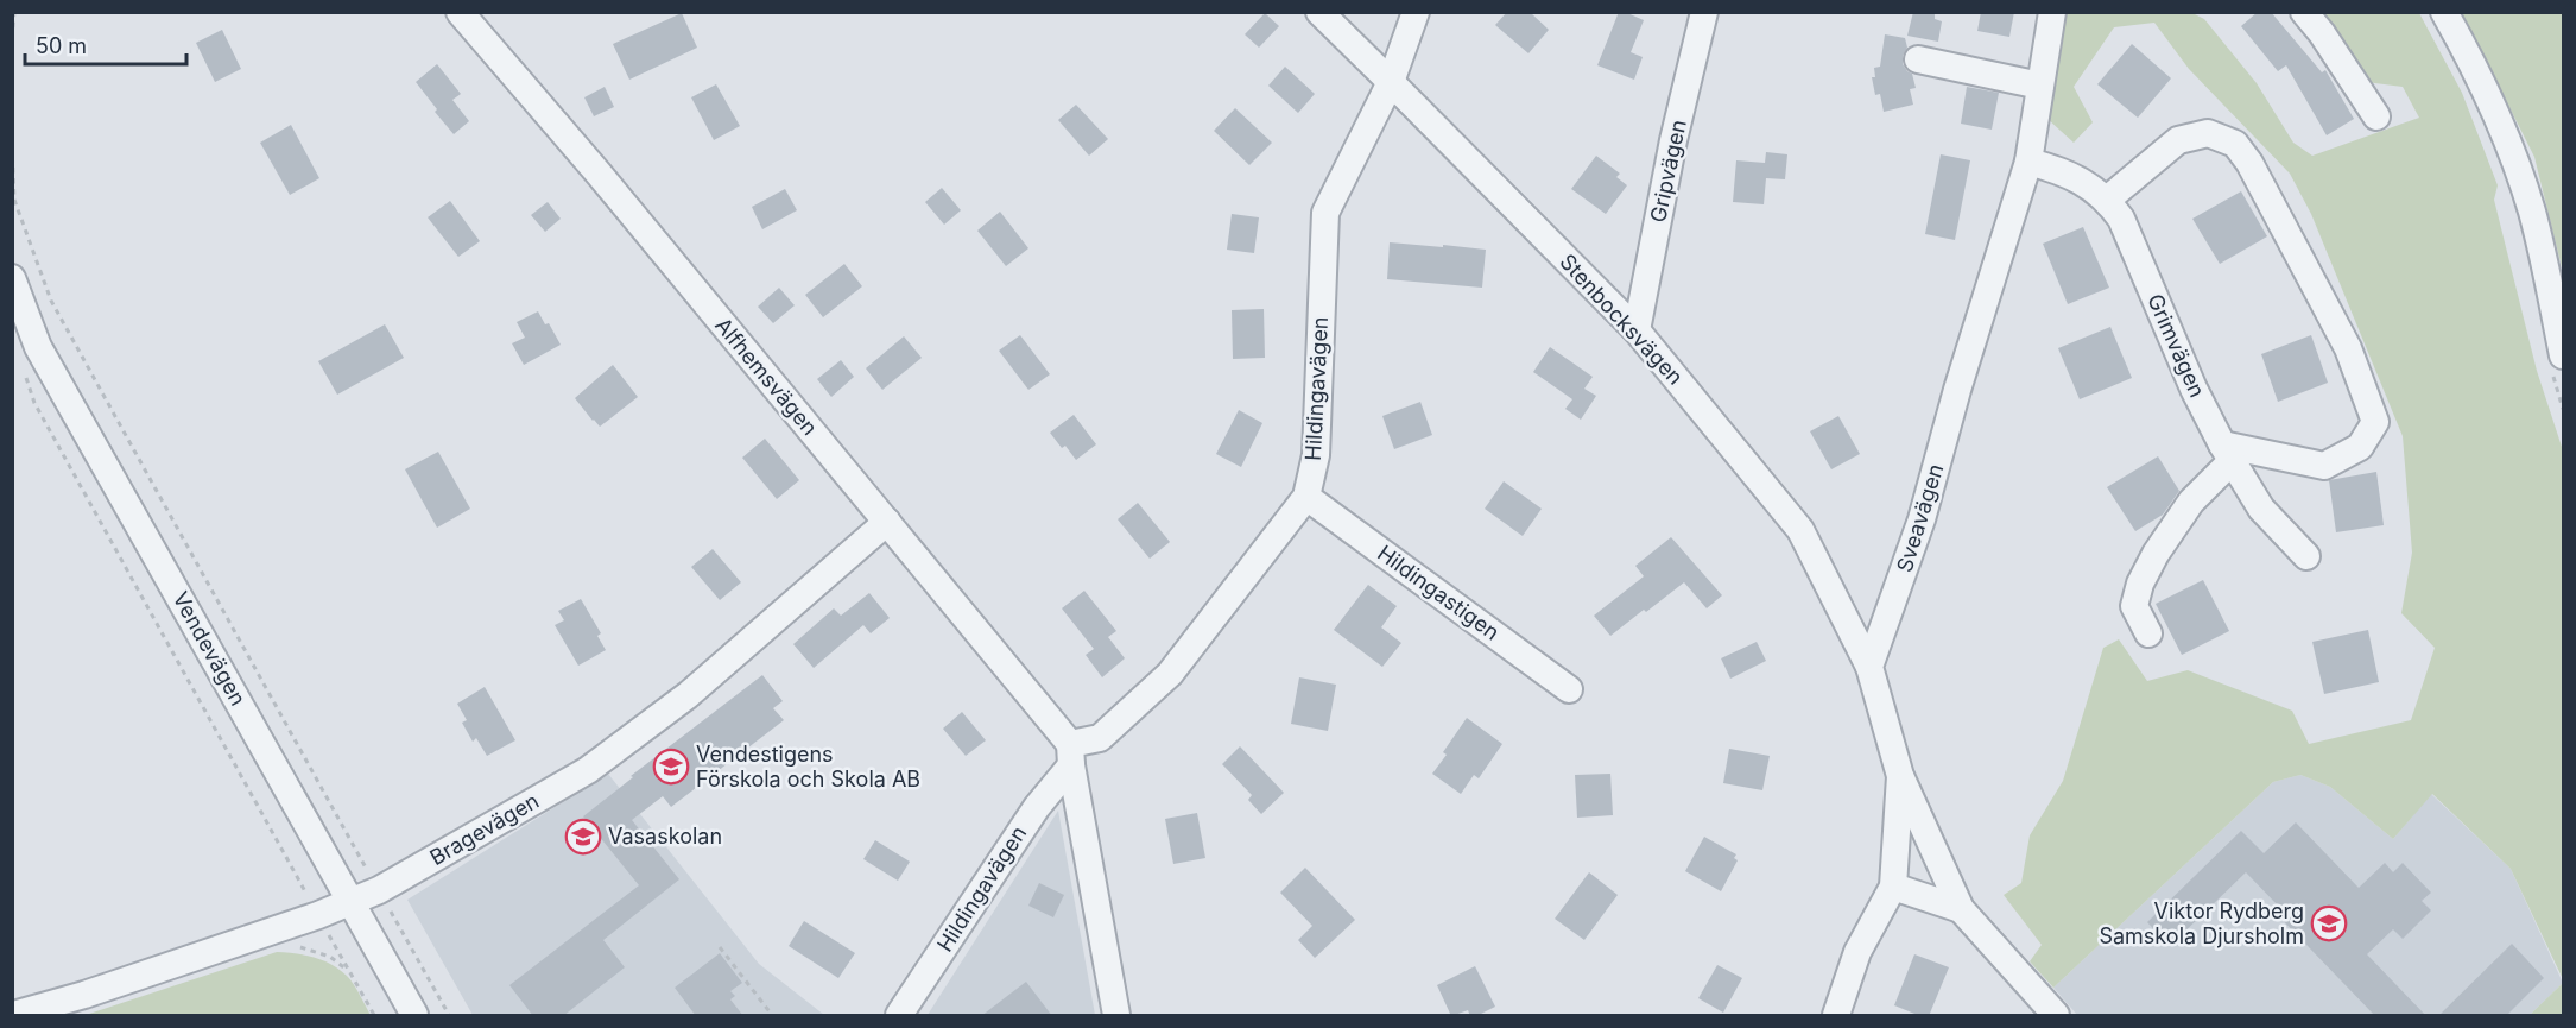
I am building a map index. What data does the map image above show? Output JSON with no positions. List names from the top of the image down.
{
  "streets": {
    "street": [
      "Gripvägen",
      "Stenbocksvägen",
      "Grimvägen",
      "Alfhemsvägen",
      "Hildingavägen",
      "Sveavägen",
      "Hildingastigen",
      "Vendevägen",
      "Bragevägen"
    ]
  },
  "crossings": [
    ["Gripvägen", "Stenbocksvägen"],
    ["Stenbocksvägen", "Hildingavägen"],
    ["Stenbocksvägen", "Sveavägen"],
    ["Grimvägen", "Sveavägen"],
    ["Alfhemsvägen", "Hildingavägen"],
    ["Alfhemsvägen", "Bragevägen"],
    ["Hildingavägen", "Hildingastigen"],
    ["Vendevägen", "Bragevägen"]
  ],
  "places": {
    "school or university": ["Vendestigens Förskola och Skola AB", "Vasaskolan", "Viktor Rydberg Samskola Djursholm"]
  },
  "scale_bar": "50 m"
}
